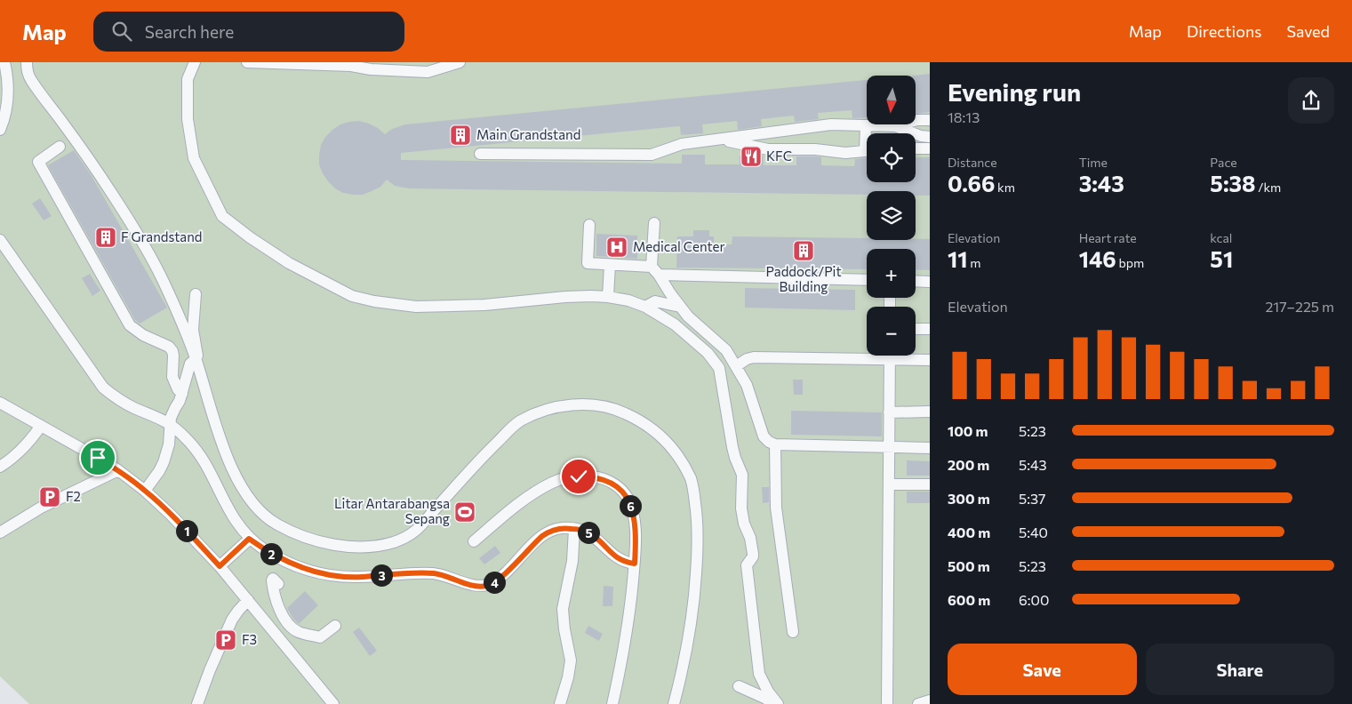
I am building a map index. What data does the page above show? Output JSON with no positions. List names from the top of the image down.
{
  "places": {
    "building": ["Main Grandstand", "F Grandstand", "Paddock/Pit Building"],
    "restaurant": ["KFC"],
    "hospital": ["Medical Center"],
    "parking": ["F2", "F3"],
    "sports": ["Litar Antarabangsa Sepang"]
  },
  "north": "bottom",
  "page": {
    "header": "Map",
    "search": "Search here",
    "nav": ["Map", "Directions", "Saved"],
    "heading": ["Evening run", "18:13"],
    "map_buttons": ["+", "−"],
    "stats": [
      ["Distance", "0.66 km"],
      ["Time", "3:43"],
      ["Pace", "5:38 /km"],
      ["Elevation", "11 m"],
      ["Heart rate", "146 bpm"],
      ["kcal", "51"]
    ],
    "chart": ["Elevation", "217–225 m"],
    "list": [
      {
        "name": "100 m",
        "note": "5:23"
      },
      {
        "name": "200 m",
        "note": "5:43"
      },
      {
        "name": "300 m",
        "note": "5:37"
      },
      {
        "name": "400 m",
        "note": "5:40"
      },
      {
        "name": "500 m",
        "note": "5:23"
      },
      {
        "name": "600 m",
        "note": "6:00"
      }
    ],
    "pins": [
      "6",
      "1",
      "5",
      "2",
      "3",
      "4"
    ],
    "buttons": ["Save", "Share"]
  }
}
